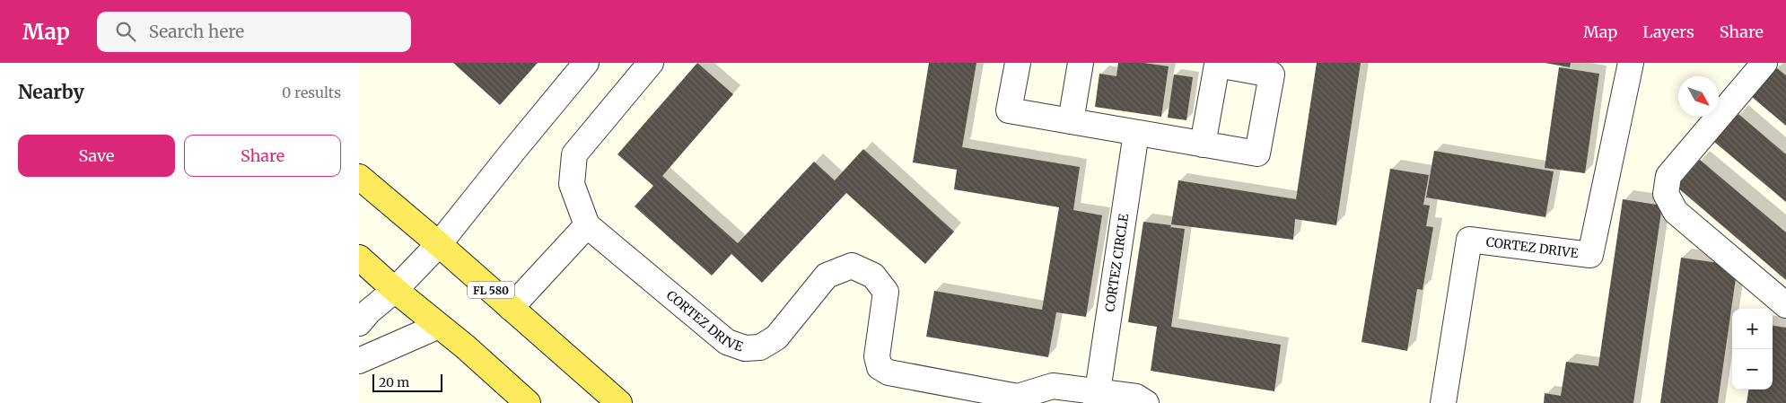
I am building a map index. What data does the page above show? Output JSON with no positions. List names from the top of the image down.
{
  "streets": {
    "main road": ["FL 580"],
    "street": ["CORTEZ DRIVE", "CORTEZ CIRCLE"]
  },
  "crossings": [
    ["CORTEZ DRIVE", "CORTEZ CIRCLE"]
  ],
  "scale_bar": "20 m",
  "north": "bottom right",
  "page": {
    "header": "Map",
    "search": "Search here",
    "nav": ["Map", "Layers", "Share"],
    "heading": ["Nearby", "0 results"],
    "buttons": ["Save", "Share"],
    "map_buttons": ["+", "−"],
    "scale": "20 m"
  }
}
